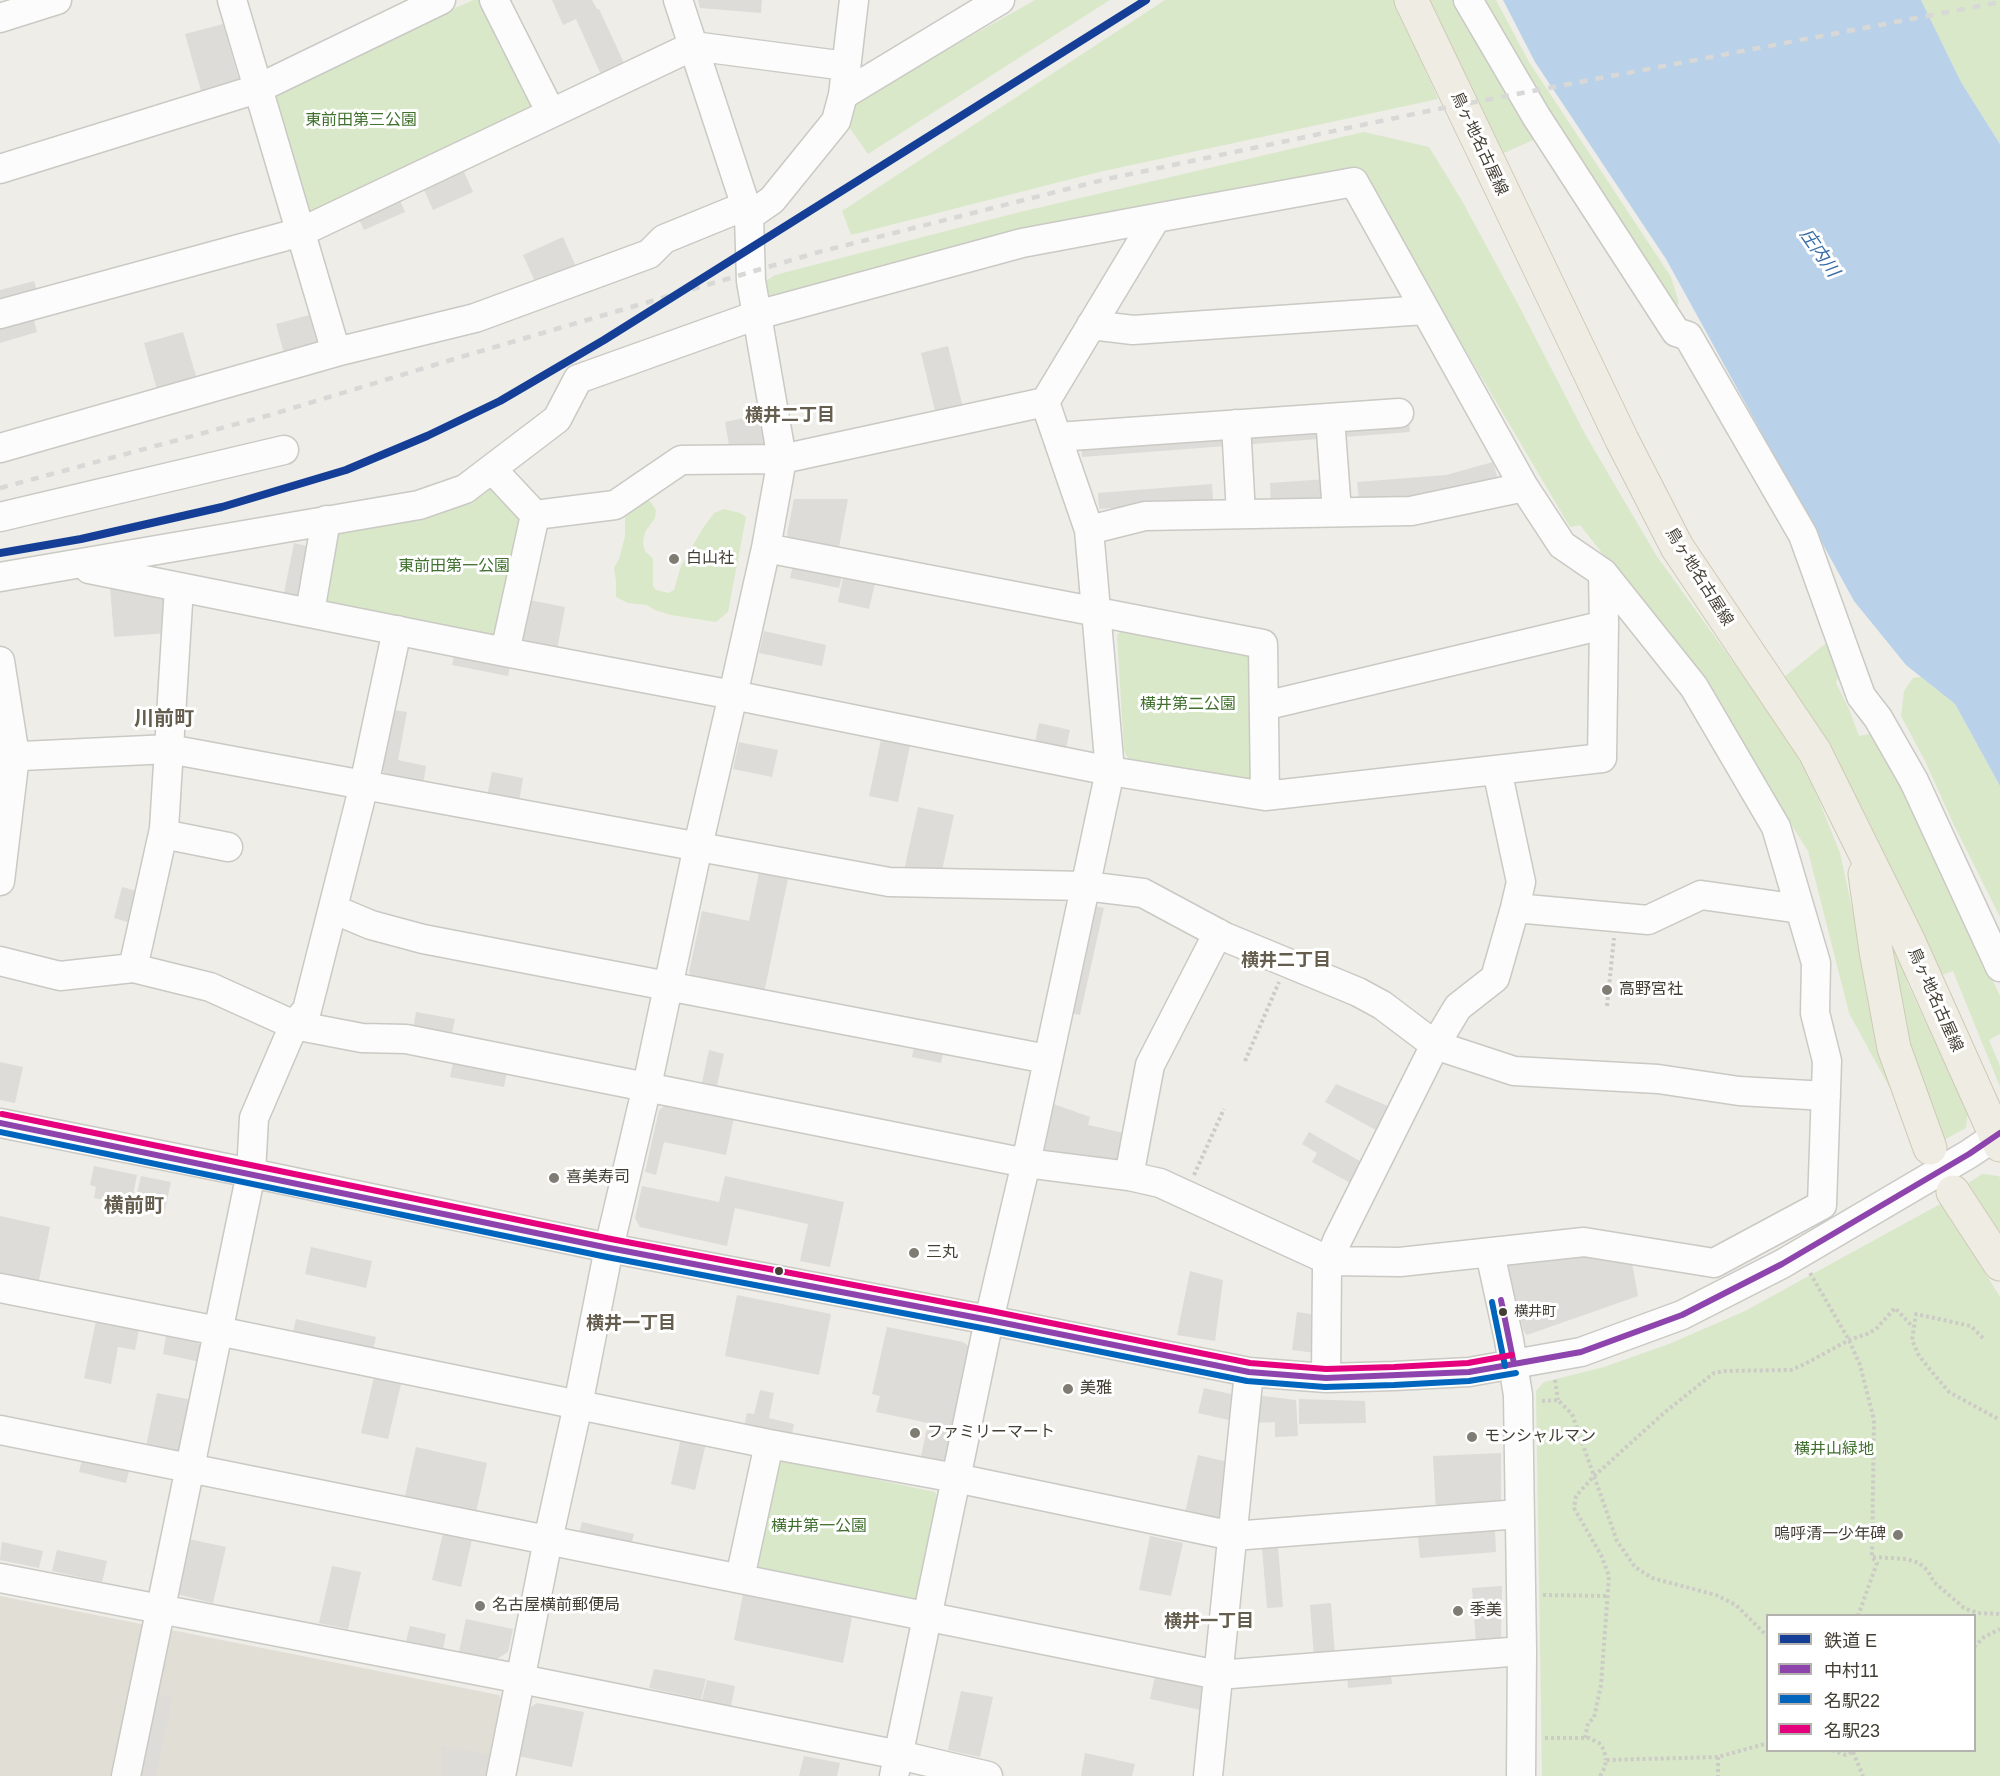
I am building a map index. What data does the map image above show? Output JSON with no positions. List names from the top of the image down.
{
  "streets": {
    "main road": ["鳥ヶ地名古屋線"]
  },
  "districts": [
    "横井二丁目",
    "川前町",
    "横井二丁目",
    "横前町",
    "横井一丁目",
    "横井一丁目"
  ],
  "water": ["庄内川"],
  "parks": [
    "東前田第三公園",
    "東前田第一公園",
    "横井第二公園",
    "横井山緑地",
    "横井第一公園"
  ],
  "places": [
    "白山社",
    "高野宮社",
    "喜美寿司",
    "三丸",
    "横井町",
    "美雅",
    "ファミリーマート",
    "モンシャルマン",
    "嗚呼清一少年碑",
    "名古屋横前郵便局",
    "季美"
  ],
  "lines": [
    "rail line E",
    "transit line 名駅23",
    "transit line 中村11",
    "transit line 名駅22"
  ],
  "legend": [
    "鉄道 E",
    "中村11",
    "名駅22",
    "名駅23"
  ]
}
